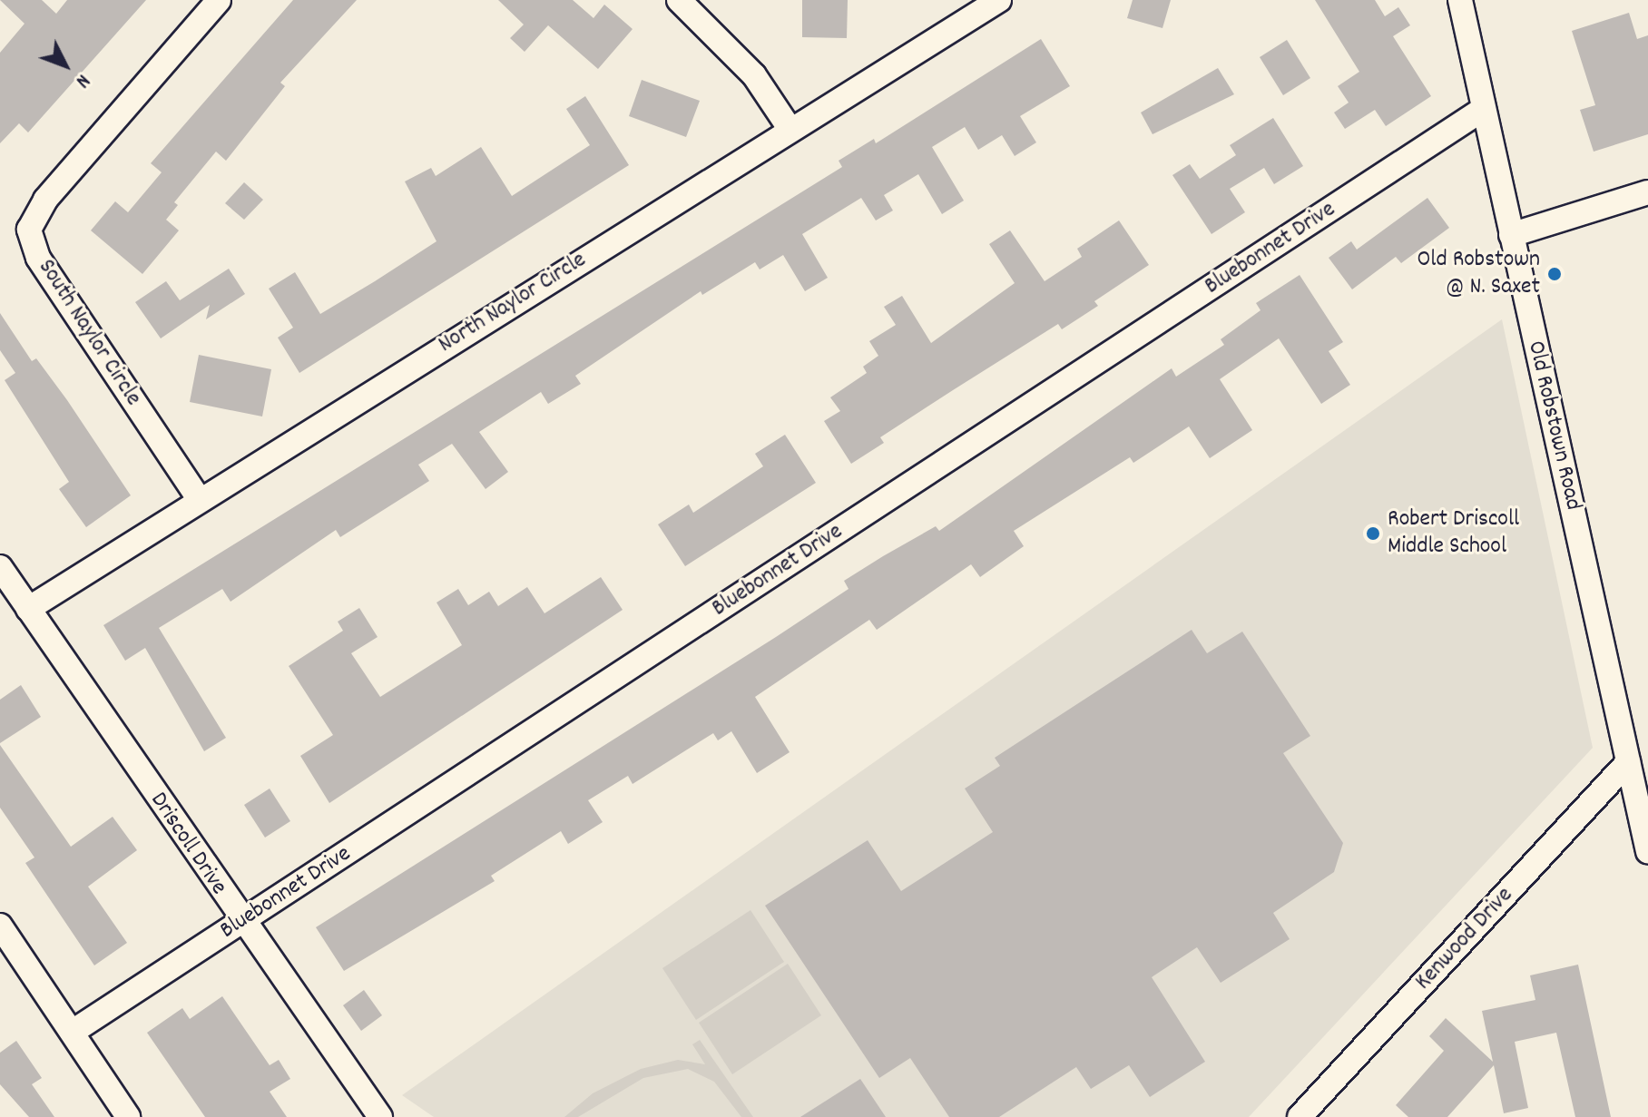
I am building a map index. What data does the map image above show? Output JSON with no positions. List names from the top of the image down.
{
  "streets": {
    "street": [
      "Bluebonnet Drive",
      "North Naylor Circle",
      "South Naylor Circle",
      "Old Robstown Road",
      "Driscoll Drive",
      "Kenwood Drive"
    ]
  },
  "crossings": [
    ["Bluebonnet Drive", "Old Robstown Road"],
    ["Bluebonnet Drive", "Driscoll Drive"],
    ["North Naylor Circle", "South Naylor Circle"],
    ["North Naylor Circle", "Driscoll Drive"],
    ["Old Robstown Road", "Kenwood Drive"]
  ],
  "places": ["Old Robstown @ N. Saxet", "Robert Driscoll Middle School"],
  "north": "bottom right"
}
